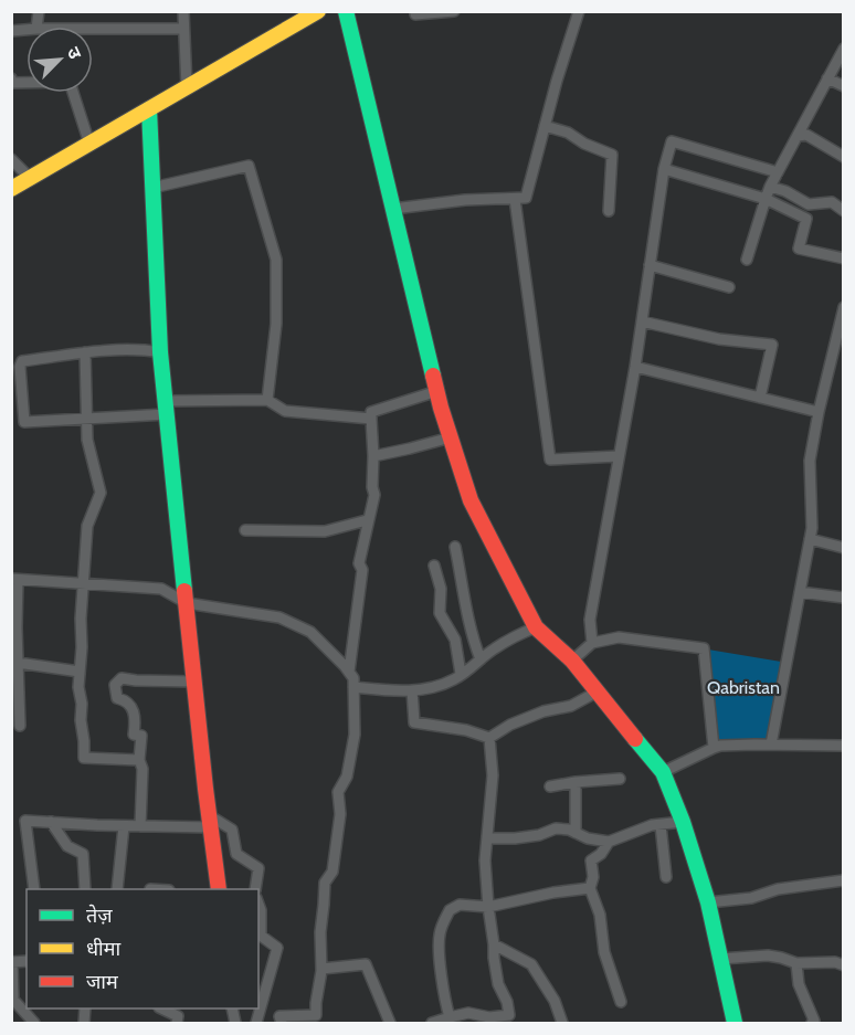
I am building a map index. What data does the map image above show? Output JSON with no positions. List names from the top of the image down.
{
  "parks": ["Qabristan"],
  "legend": ["तेज़", "धीमा", "जाम"],
  "north": "top right"
}
